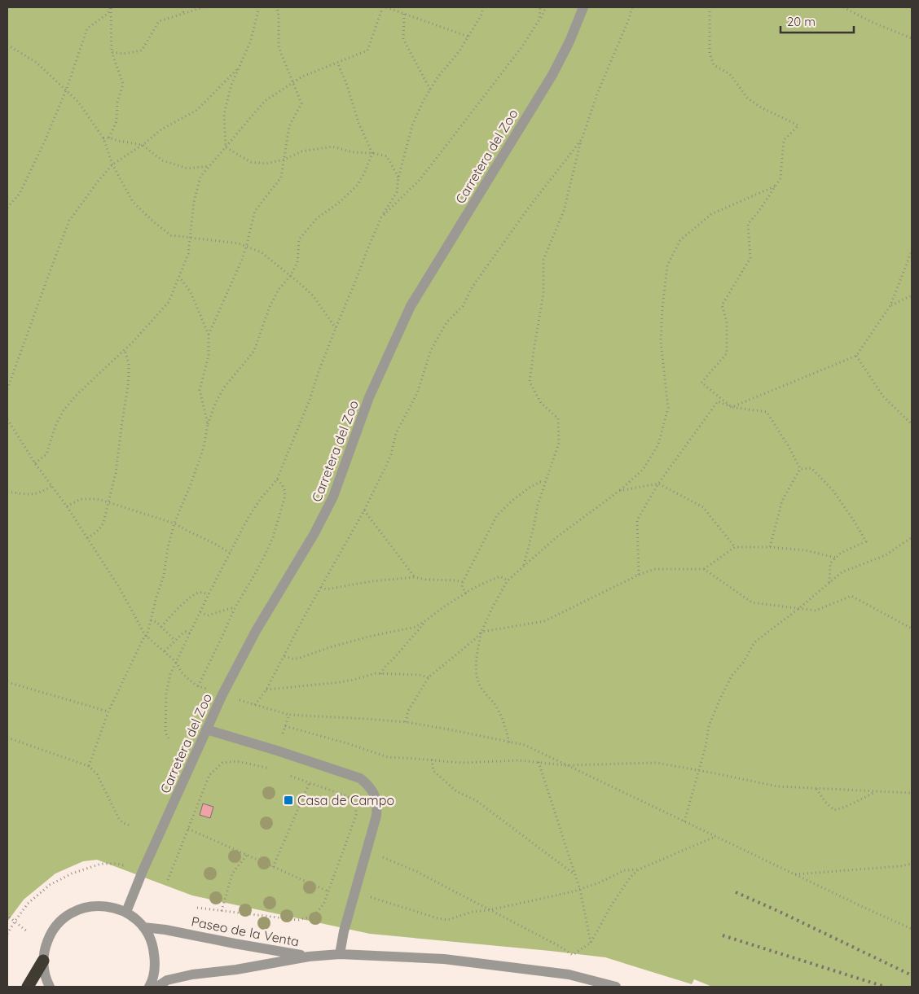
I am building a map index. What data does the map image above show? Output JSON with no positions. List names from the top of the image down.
{
  "streets": {
    "street": ["Carretera del Zoo", "Paseo de la Venta"]
  },
  "places": {
    "transit": ["Casa de Campo"]
  },
  "scale_bar": "20 m"
}
